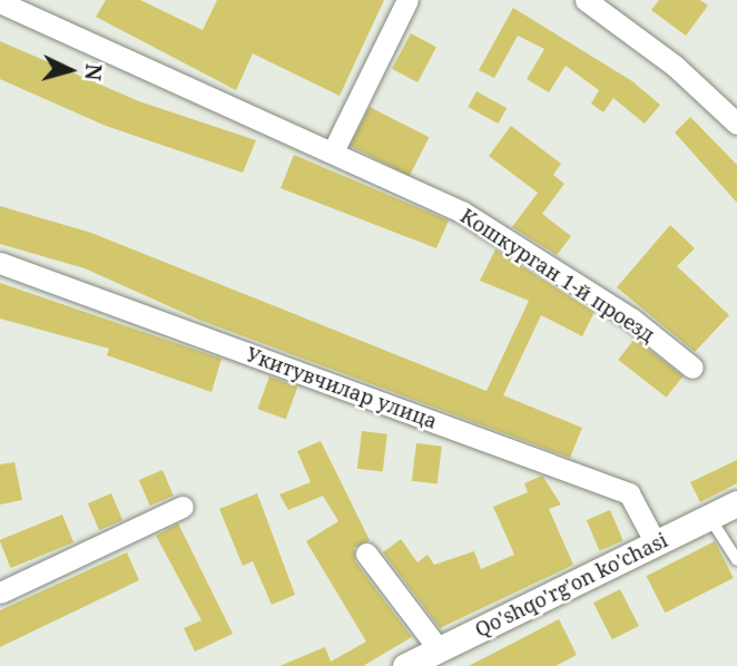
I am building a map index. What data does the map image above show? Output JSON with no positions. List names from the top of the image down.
{
  "streets": {
    "street": ["Кошкурган 1-й проезд", "Укитувчилар улица", "Qo'shqo'rg'on ko'chasi"]
  },
  "crossings": [
    ["Укитувчилар улица", "Qo'shqo'rg'on ko'chasi"]
  ],
  "north": "right"
}
